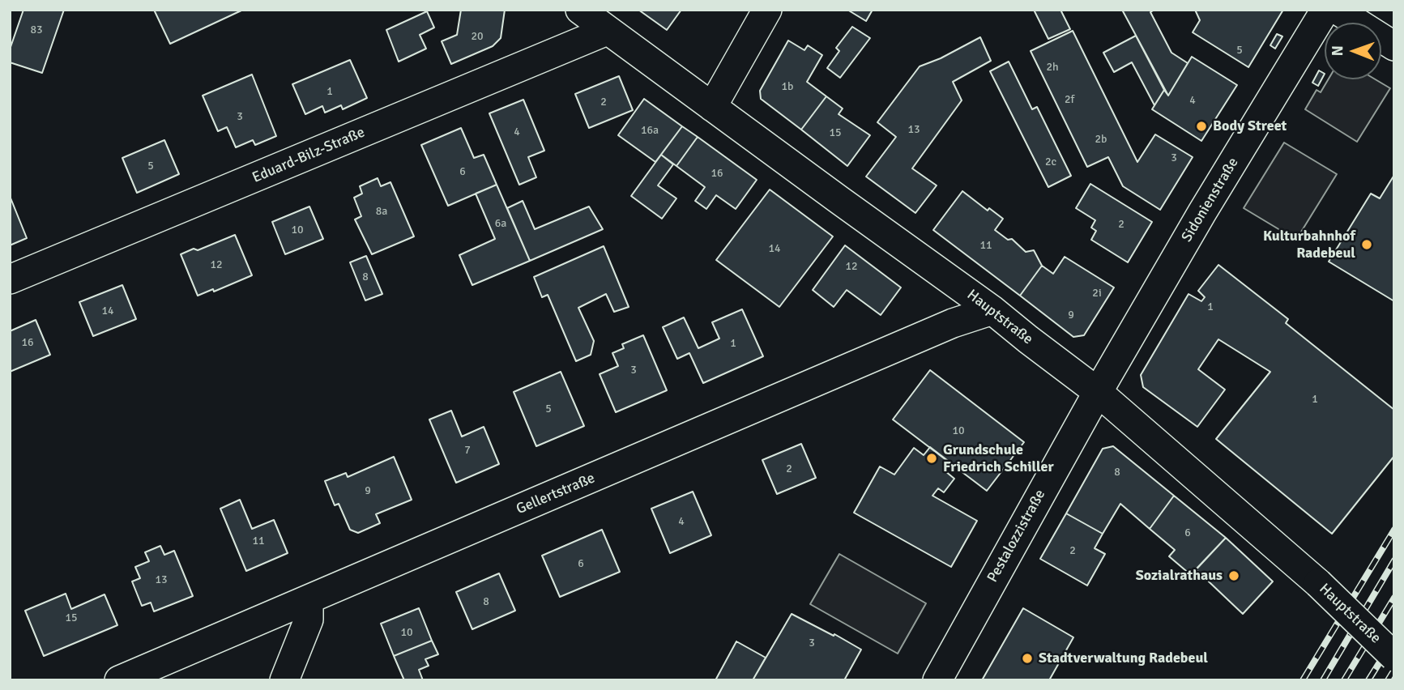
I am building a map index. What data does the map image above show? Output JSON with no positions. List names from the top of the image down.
{
  "streets": {
    "street": [
      "Eduard-Bilz-Straße",
      "Sidonienstraße",
      "Hauptstraße",
      "Gellertstraße",
      "Pestalozzistraße"
    ]
  },
  "crossings": [
    ["Eduard-Bilz-Straße", "Hauptstraße"],
    ["Sidonienstraße", "Hauptstraße"],
    ["Sidonienstraße", "Pestalozzistraße"],
    ["Hauptstraße", "Gellertstraße"],
    ["Hauptstraße", "Pestalozzistraße"]
  ],
  "places": [
    "Body Street",
    "Kulturbahnhof Radebeul",
    "Grundschule Friedrich Schiller",
    "Sozialrathaus",
    "Stadtverwaltung Radebeul"
  ],
  "house_numbers": [
    "83",
    "20",
    "5",
    "2h",
    "1b",
    "1",
    "2f",
    "4",
    "2",
    "3",
    "13",
    "16a",
    "4",
    "15",
    "2b",
    "3",
    "2c",
    "5",
    "6",
    "16",
    "8a",
    "6a",
    "2",
    "10",
    "11",
    "14",
    "12",
    "12",
    "8",
    "2i",
    "1",
    "14",
    "9",
    "16",
    "1",
    "3",
    "1",
    "5",
    "10",
    "7",
    "2",
    "8",
    "9",
    "4",
    "6",
    "11",
    "2",
    "6",
    "13",
    "8",
    "15",
    "10",
    "3"
  ],
  "north": "left"
}
